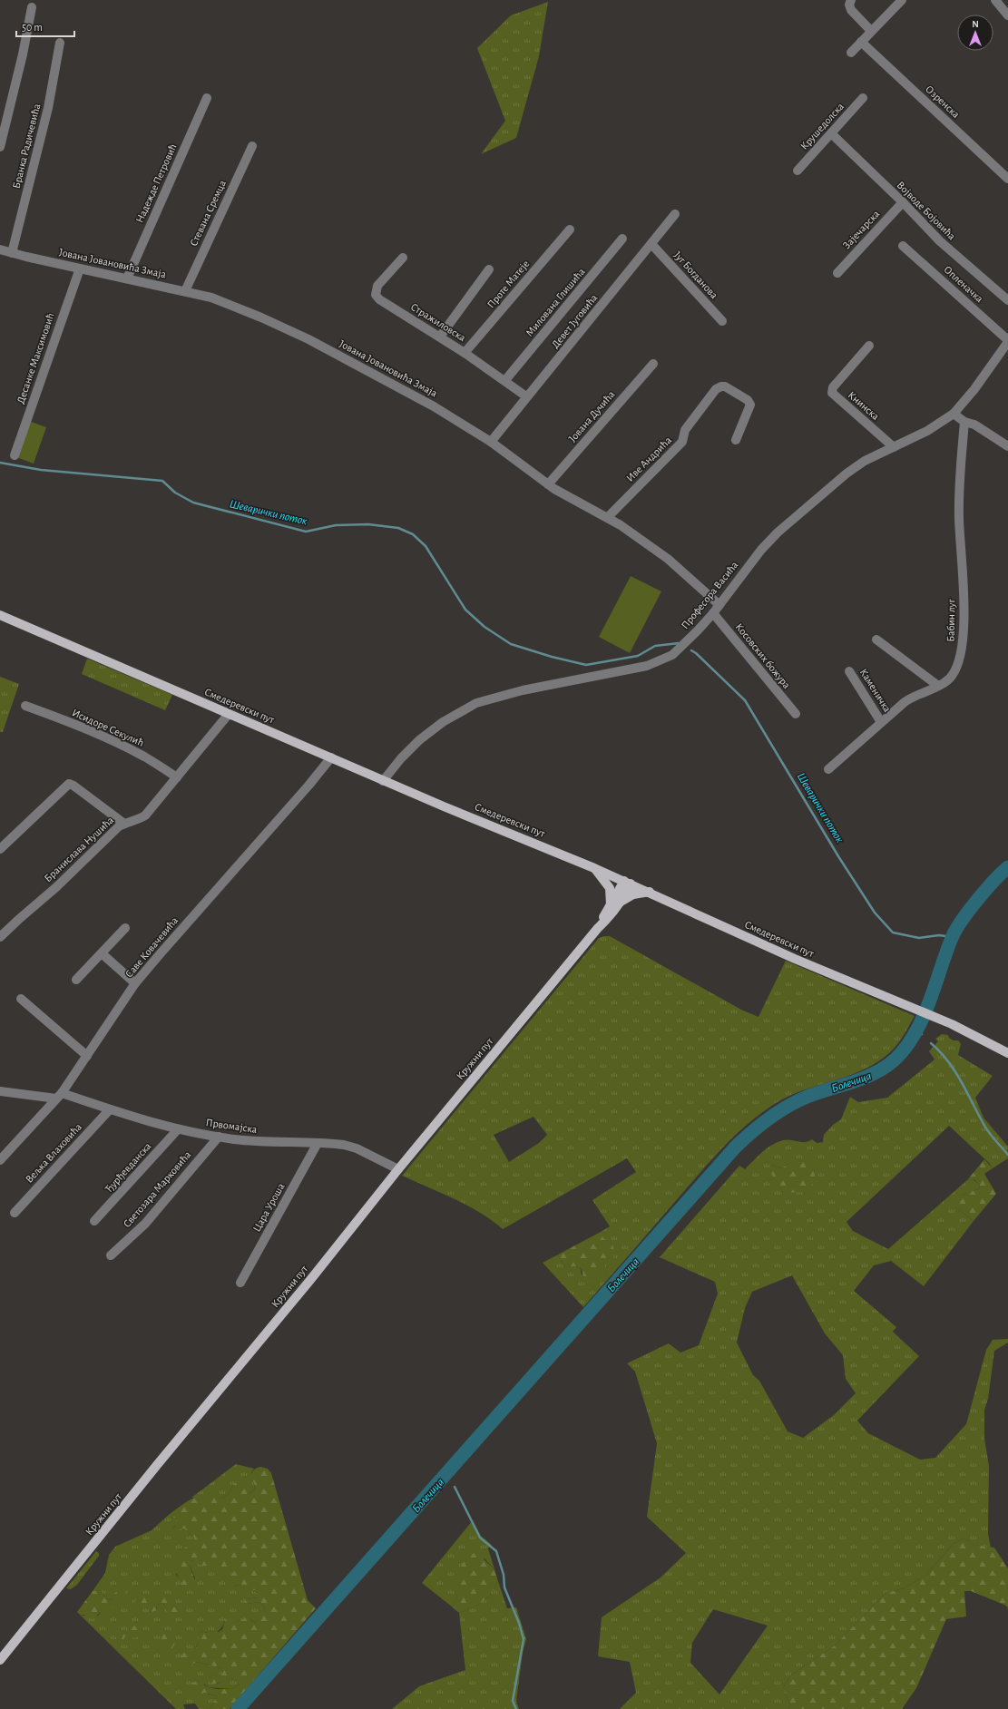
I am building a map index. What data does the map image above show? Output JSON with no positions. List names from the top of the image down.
{
  "streets": {
    "main road": ["Смедеревски пут", "Кружни пут"],
    "street": [
      "Озренска",
      "Крушедолска",
      "Бранка Радичевића",
      "Надежде Петровић",
      "Војводе Бојовића",
      "Стевана Сремца",
      "Зајечарска",
      "Јована Јовановића Змаја",
      "Југ Богданова",
      "Проте Матеје",
      "Опленачка",
      "Милована Глишића",
      "Девет Југовића",
      "Стражиловска",
      "Десанке Максимовић",
      "Книнска",
      "Јована Дучића",
      "Иве Андрића",
      "Професора Васића",
      "Бабин луг",
      "Косовских божура",
      "Каменичка",
      "Исидоре Секулић",
      "Бранислава Нушића",
      "Саве Ковачевића",
      "Првомајска",
      "Вељка Влаховића",
      "Ђурђевданска",
      "Светозара Марковића",
      "Цара Уроша"
    ]
  },
  "crossings": [
    ["Крушедолска", "Војводе Бојовића"],
    ["Бранка Радичевића", "Јована Јовановића Змаја"],
    ["Надежде Петровић", "Јована Јовановића Змаја"],
    ["Војводе Бојовића", "Зајечарска"],
    ["Стевана Сремца", "Јована Јовановића Змаја"],
    ["Јована Јовановића Змаја", "Девет Југовића"],
    ["Јована Јовановића Змаја", "Десанке Максимовић"],
    ["Јована Јовановића Змаја", "Јована Дучића"],
    ["Јована Јовановића Змаја", "Иве Андрића"],
    ["Јована Јовановића Змаја", "Професора Васића"],
    ["Југ Богданова", "Девет Југовића"],
    ["Проте Матеје", "Стражиловска"],
    ["Опленачка", "Професора Васића"],
    ["Милована Глишића", "Стражиловска"],
    ["Девет Југовића", "Стражиловска"],
    ["Книнска", "Професора Васића"],
    ["Професора Васића", "Косовских божура"],
    ["Професора Васића", "Смедеревски пут"],
    ["Бабин луг", "Каменичка"],
    ["Смедеревски пут", "Бранислава Нушића"],
    ["Смедеревски пут", "Саве Ковачевића"],
    ["Смедеревски пут", "Кружни пут"],
    ["Исидоре Секулић", "Бранислава Нушића"],
    ["Саве Ковачевића", "Првомајска"],
    ["Кружни пут", "Првомајска"],
    ["Првомајска", "Вељка Влаховића"],
    ["Првомајска", "Ђурђевданска"],
    ["Првомајска", "Светозара Марковића"],
    ["Првомајска", "Цара Уроша"]
  ],
  "water": ["Шеварички поток", "Болечица"],
  "scale_bar": "50 m",
  "north": "top"
}
